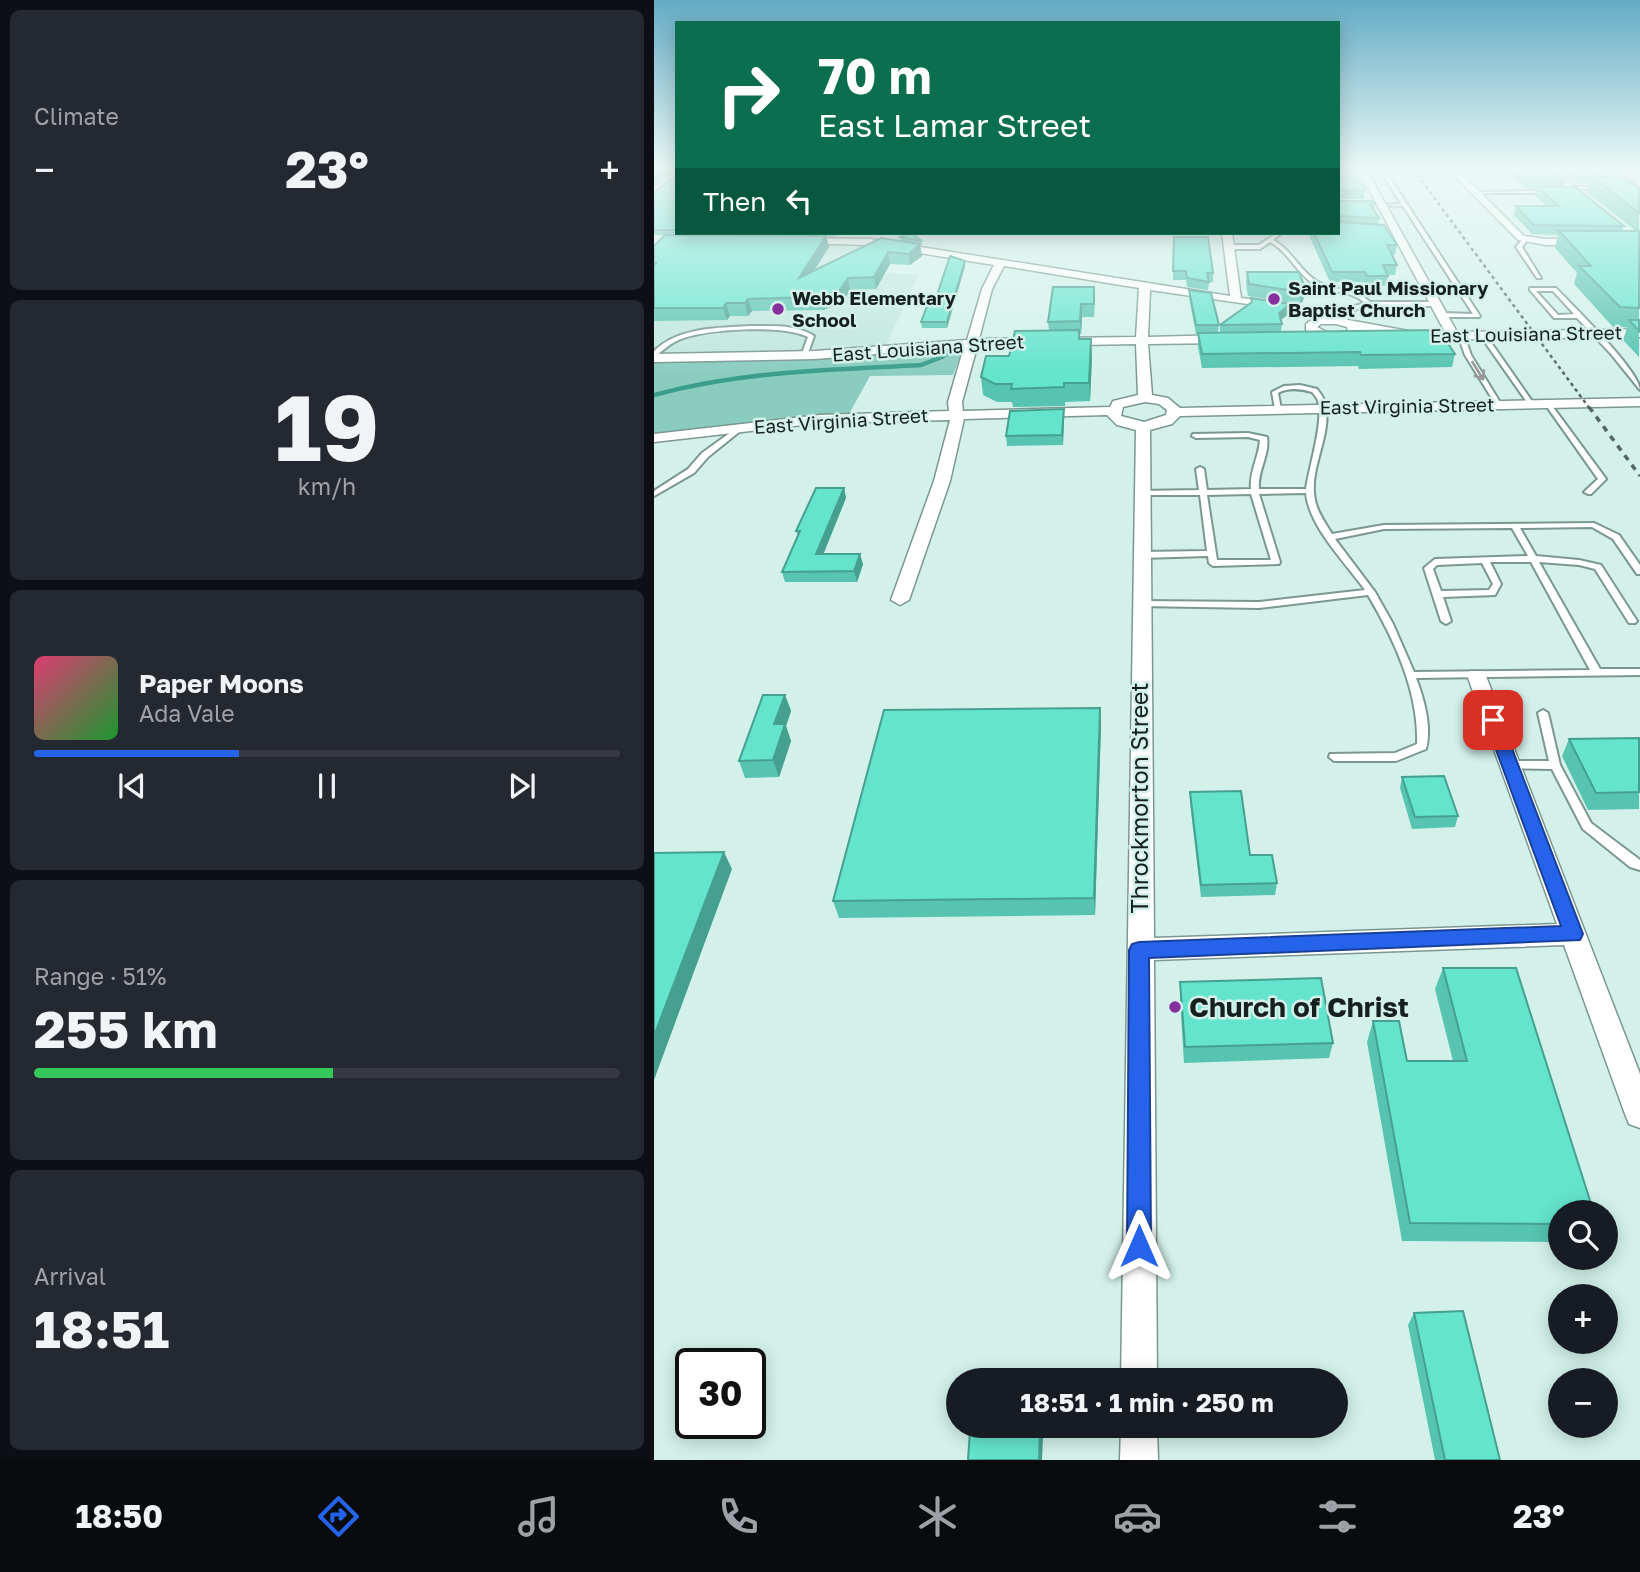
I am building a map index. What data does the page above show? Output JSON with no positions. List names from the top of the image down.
{
  "streets": {
    "street": ["East Louisiana Street", "East Virginia Street", "Throckmorton Street"]
  },
  "places": ["Saint Paul Missionary Baptist Church", "Webb Elementary School", "Church of Christ"],
  "page": {
    "tile": [
      "Climate",
      ["19", "km/h"],
      ["Range · 51%", "255 km"],
      ["Arrival", "18:51"]
    ],
    "turn": ["70 m", "East Lamar Street"],
    "heat": ["−", "23°", "+"],
    "then": "Then",
    "song": ["Paper Moons", "Ada Vale"],
    "map_buttons": ["+", "−"],
    "limit": "30",
    "trip": "18:51 · 1 min · 250 m",
    "tabs": ["18:50", "23°"]
  }
}
